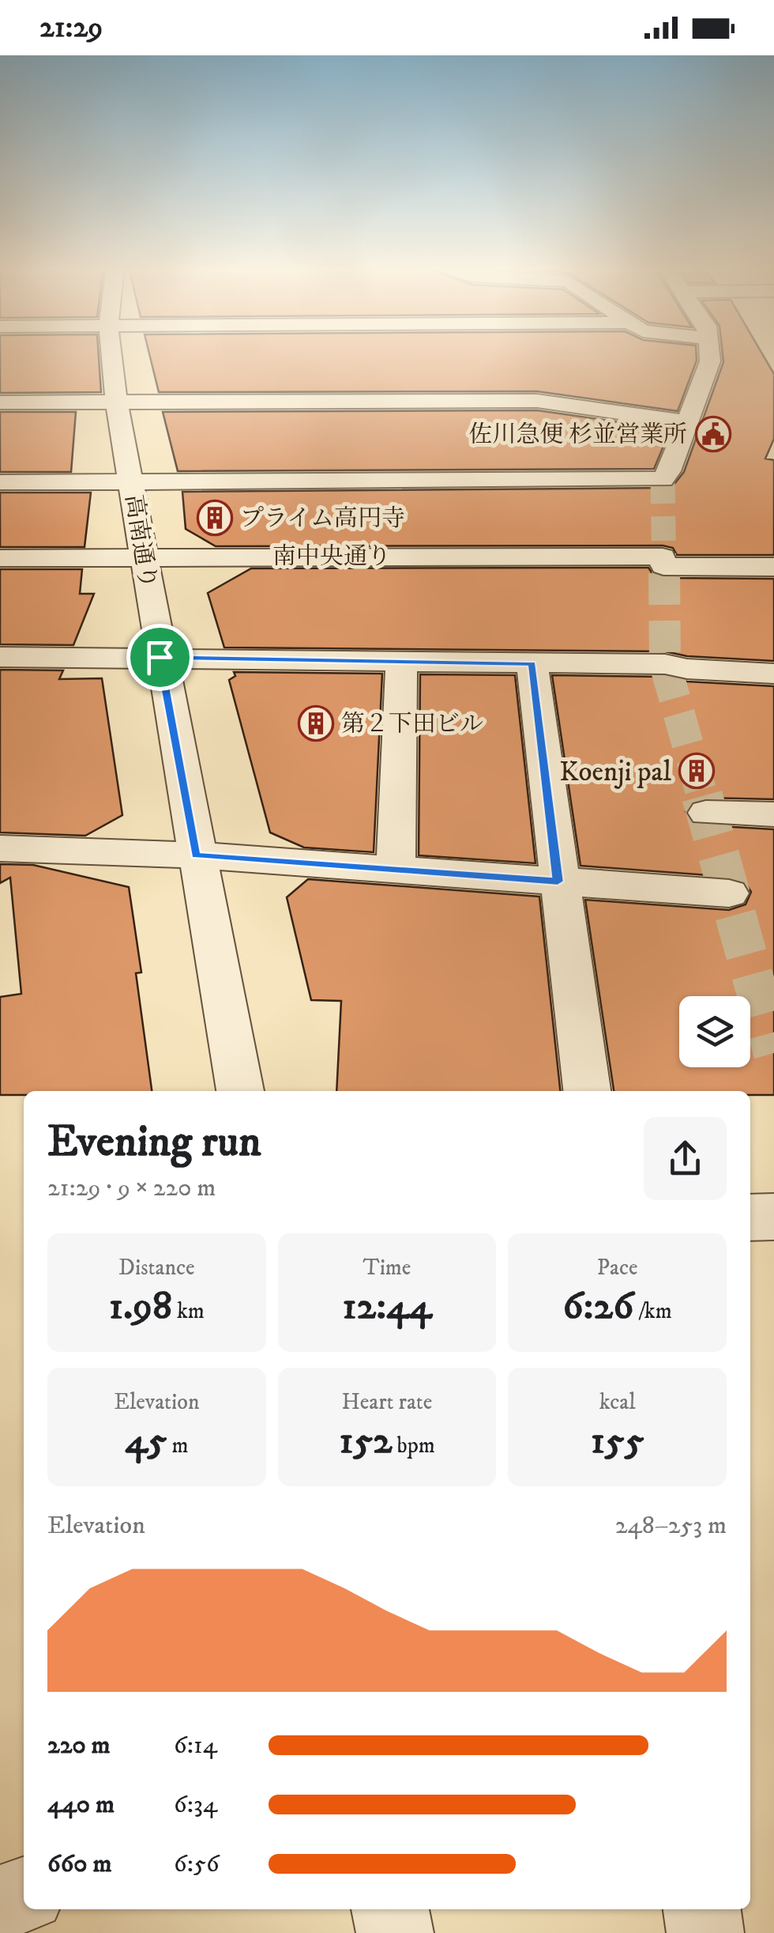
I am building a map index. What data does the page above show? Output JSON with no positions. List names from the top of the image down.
{
  "streets": {
    "street": ["高南通り", "南中央通り"]
  },
  "crossings": [
    ["高南通り", "南中央通り"]
  ],
  "places": {
    "public building": ["佐川急便 杉並営業所"],
    "building": ["プライム高円寺", "第２下田ビル", "Koenji pal"]
  },
  "page": {
    "status": "21:29",
    "heading": ["Evening run", "21:29 · 9 × 220 m"],
    "stats": [
      ["Distance", "1.98 km"],
      ["Time", "12:44"],
      ["Pace", "6:26 /km"],
      ["Elevation", "45 m"],
      ["Heart rate", "152 bpm"],
      ["kcal", "155"]
    ],
    "chart": ["Elevation", "248–253 m"],
    "list": [
      {
        "name": "220 m",
        "note": "6:14"
      },
      {
        "name": "440 m",
        "note": "6:34"
      },
      {
        "name": "660 m",
        "note": "6:56"
      }
    ]
  }
}
